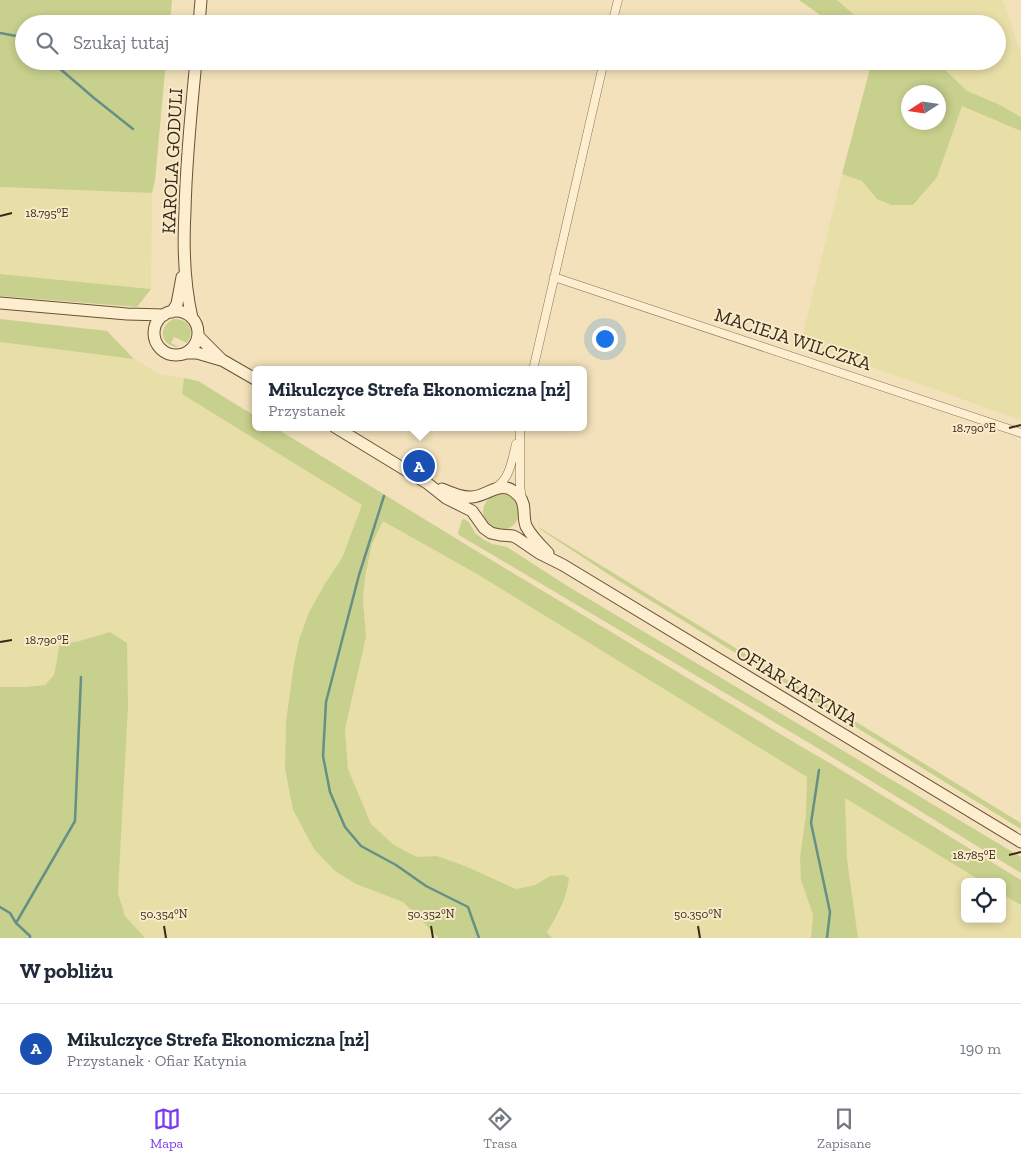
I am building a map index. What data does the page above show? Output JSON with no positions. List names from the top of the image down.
{
  "streets": {
    "street": ["KAROLA GODULI", "MACIEJA WILCZKA", "OFIAR KATYNIA"]
  },
  "north": "left",
  "page": {
    "search": "Szukaj tutaj",
    "popup": ["Mikulczyce Strefa Ekonomiczna [nż]", "Przystanek"],
    "pins": "A",
    "heading": "W pobliżu",
    "list": [
      {
        "mark": "A",
        "name": "Mikulczyce Strefa Ekonomiczna [nż]",
        "note": "Przystanek · Ofiar Katynia",
        "value": "190 m"
      }
    ],
    "nav": ["Mapa", "Trasa", "Zapisane"]
  },
  "coordinates": [
    "18.795°E",
    "18.790°E",
    "18.785°E",
    "50.354°N",
    "50.352°N",
    "50.350°N"
  ]
}
